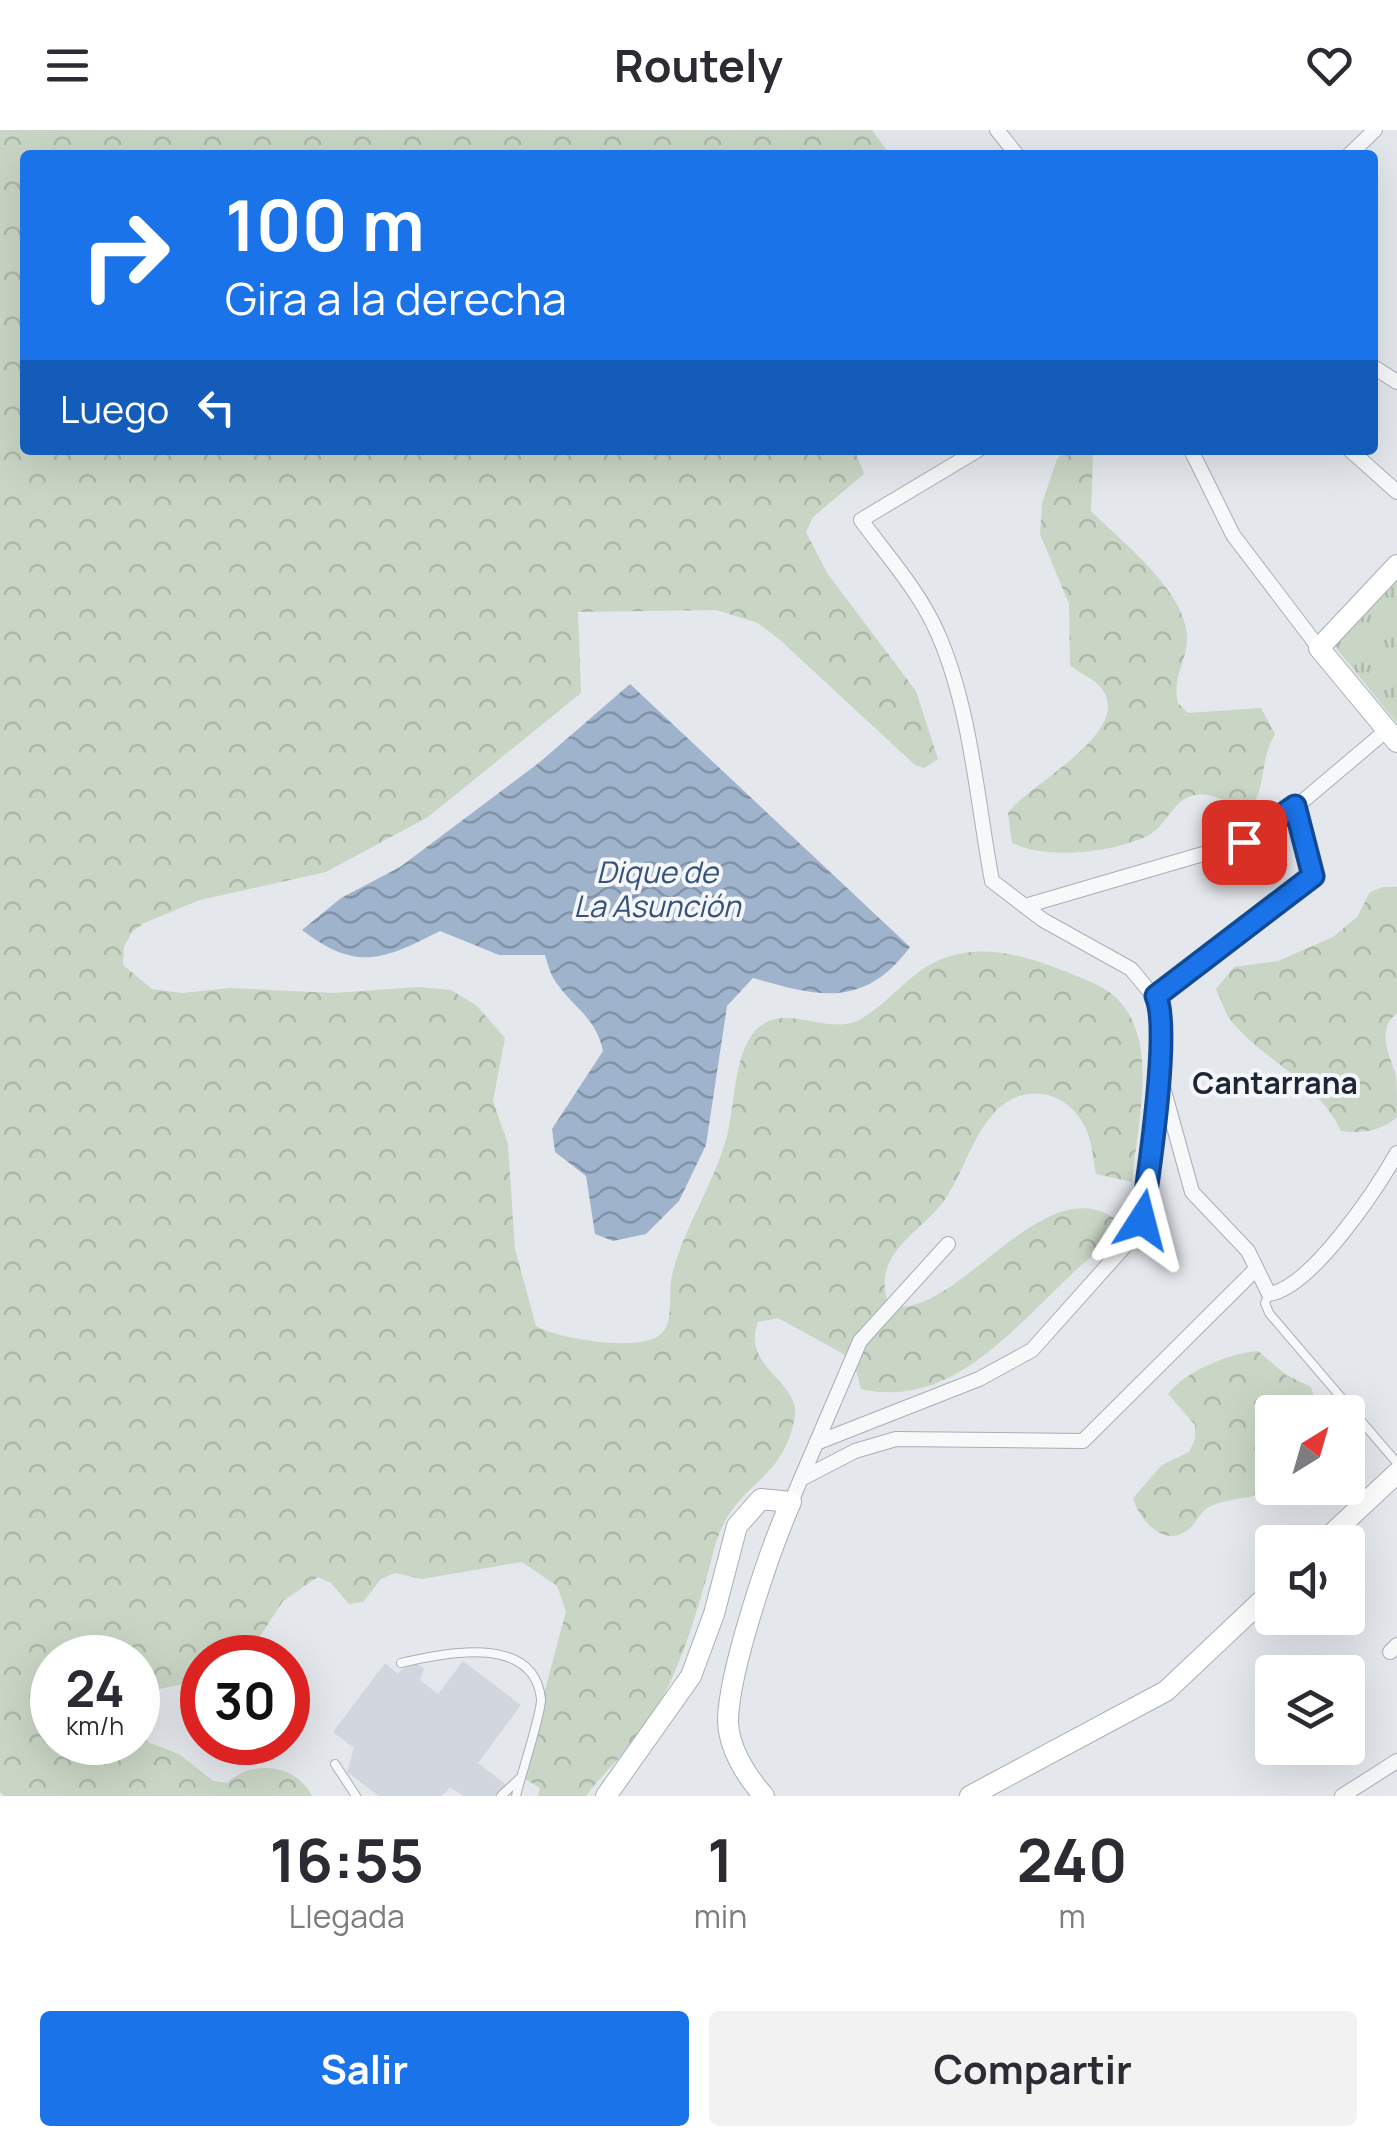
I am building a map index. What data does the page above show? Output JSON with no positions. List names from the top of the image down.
{
  "districts": ["Cantarrana"],
  "water": ["Dique de La Asunción"],
  "north": "top right",
  "page": {
    "header": "Routely",
    "turn": ["100 m", "Gira a la derecha"],
    "then": "Luego",
    "speed": "24 km/h",
    "limit": "30",
    "eta": [
      "16:55",
      "Llegada",
      "1",
      "min",
      "240",
      "m"
    ],
    "buttons": ["Salir", "Compartir"]
  }
}
